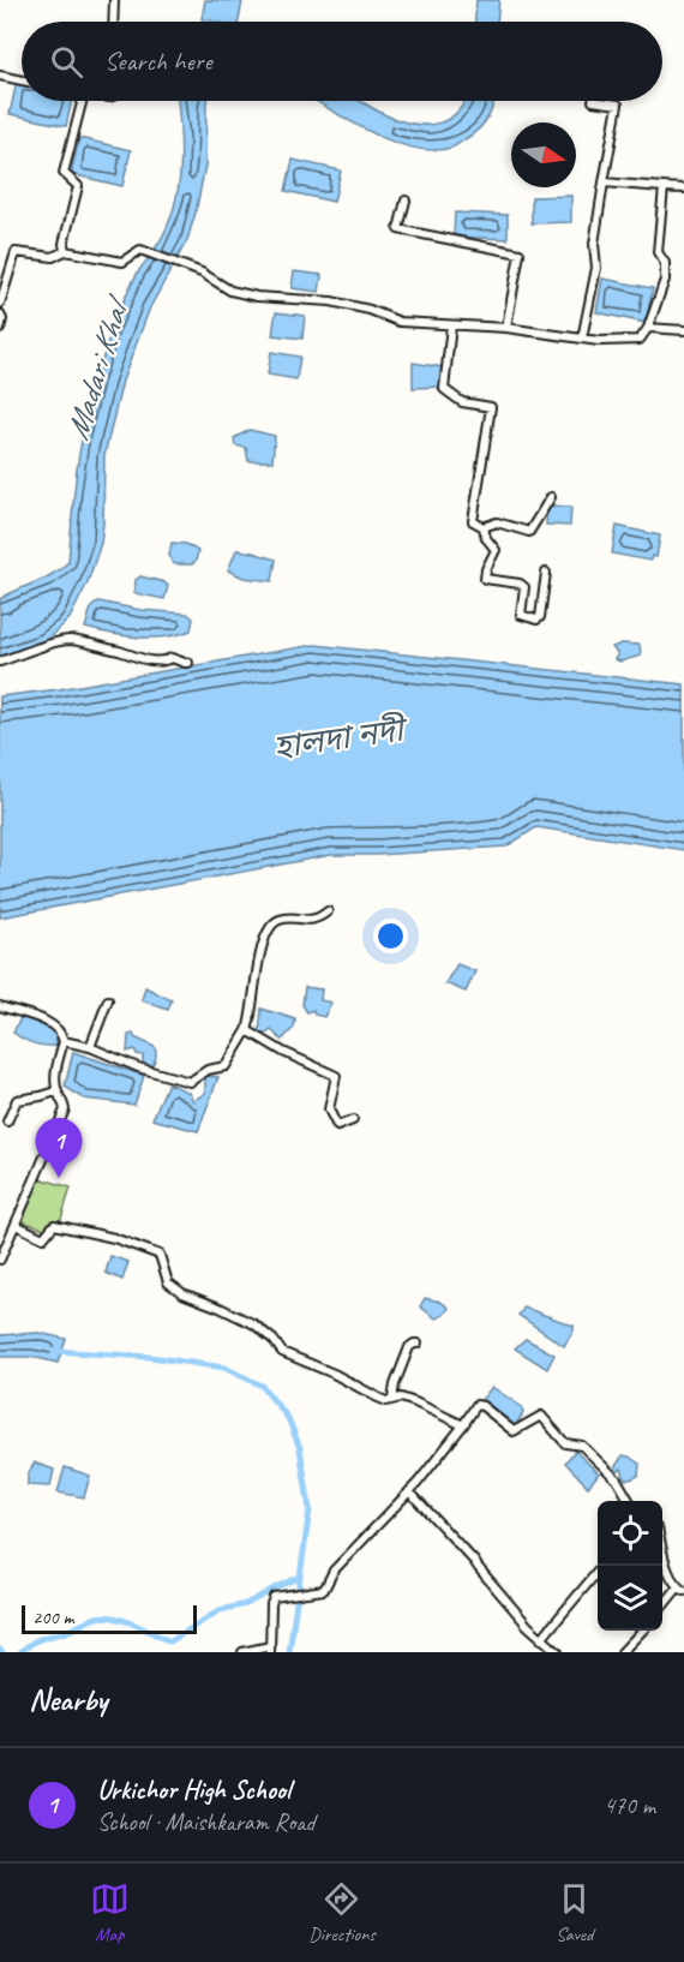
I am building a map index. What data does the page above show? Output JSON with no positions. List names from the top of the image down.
{
  "water": ["Madari Khal", "হালদা নদী"],
  "scale_bar": "200 m",
  "north": "right",
  "page": {
    "search": "Search here",
    "pins": "1",
    "scale": "200 m",
    "heading": "Nearby",
    "list": [
      {
        "mark": "1",
        "name": "Urkichor High School",
        "note": "School · Maishkaram Road",
        "value": "470 m"
      }
    ],
    "nav": ["Map", "Directions", "Saved"]
  }
}
